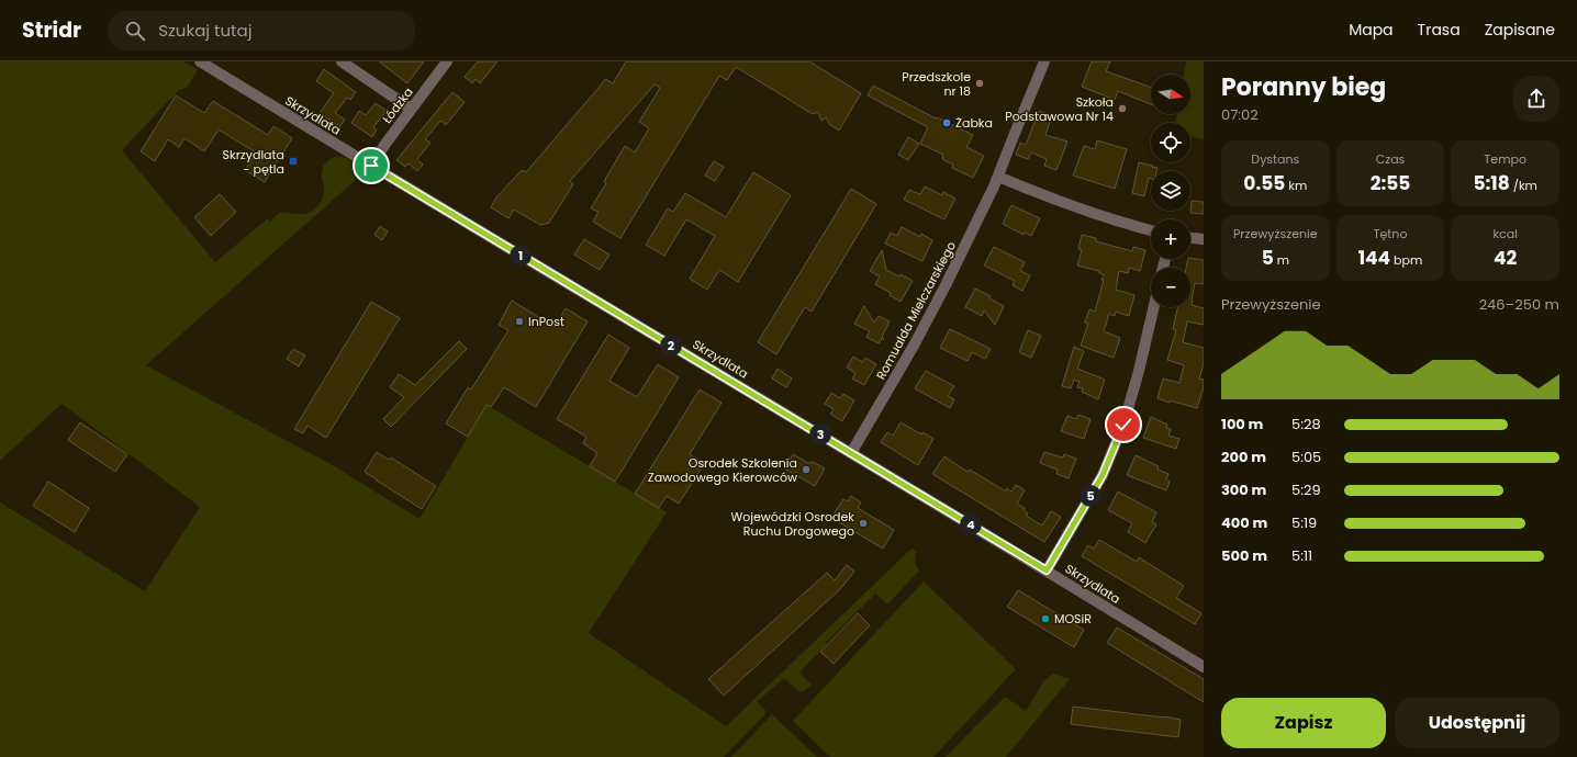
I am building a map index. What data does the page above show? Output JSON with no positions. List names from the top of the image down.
{
  "streets": {
    "street": ["Łódzka", "Skrzydlata", "Romualda Mielczarskiego"]
  },
  "crossings": [
    ["Łódzka", "Skrzydlata"],
    ["Skrzydlata", "Romualda Mielczarskiego"]
  ],
  "places": {
    "other": [
      "Przedszkole nr 18",
      "Szkoła Podstawowa Nr 14",
      "Żabka",
      "InPost",
      "Osrodek Szkolenia Zawodowego Kierowców",
      "Wojewódzki Osrodek Ruchu Drogowego",
      "MOSiR"
    ],
    "transit": ["Skrzydlata - pętla"]
  },
  "north": "right",
  "page": {
    "header": "Stridr",
    "search": "Szukaj tutaj",
    "nav": ["Mapa", "Trasa", "Zapisane"],
    "heading": ["Poranny bieg", "07:02"],
    "map_buttons": ["+", "−"],
    "stats": [
      ["Dystans", "0.55 km"],
      ["Czas", "2:55"],
      ["Tempo", "5:18 /km"],
      ["Przewyższenie", "5 m"],
      ["Tętno", "144 bpm"],
      ["kcal", "42"]
    ],
    "pins": [
      "1",
      "2",
      "3",
      "5",
      "4"
    ],
    "chart": ["Przewyższenie", "246–250 m"],
    "list": [
      {
        "name": "100 m",
        "note": "5:28"
      },
      {
        "name": "200 m",
        "note": "5:05"
      },
      {
        "name": "300 m",
        "note": "5:29"
      },
      {
        "name": "400 m",
        "note": "5:19"
      },
      {
        "name": "500 m",
        "note": "5:11"
      }
    ],
    "buttons": ["Zapisz", "Udostępnij"]
  }
}
